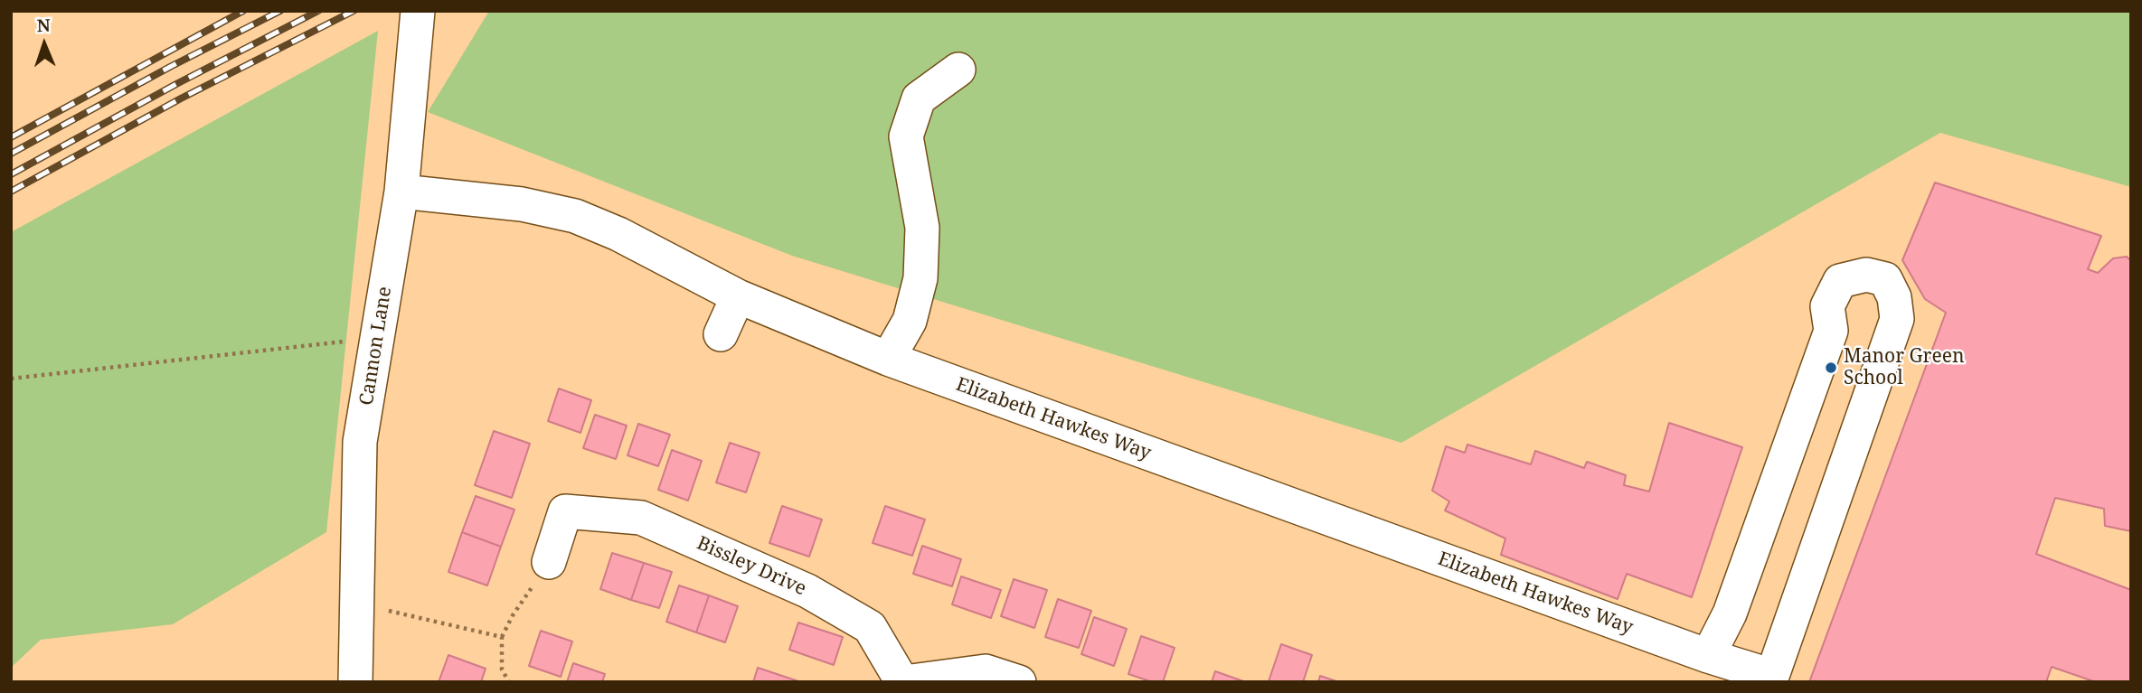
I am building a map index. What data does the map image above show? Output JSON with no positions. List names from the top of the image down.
{
  "streets": {
    "street": ["Cannon Lane", "Elizabeth Hawkes Way", "Bissley Drive"]
  },
  "crossings": [
    ["Cannon Lane", "Elizabeth Hawkes Way"]
  ],
  "places": ["Manor Green School"],
  "north": "top"
}
